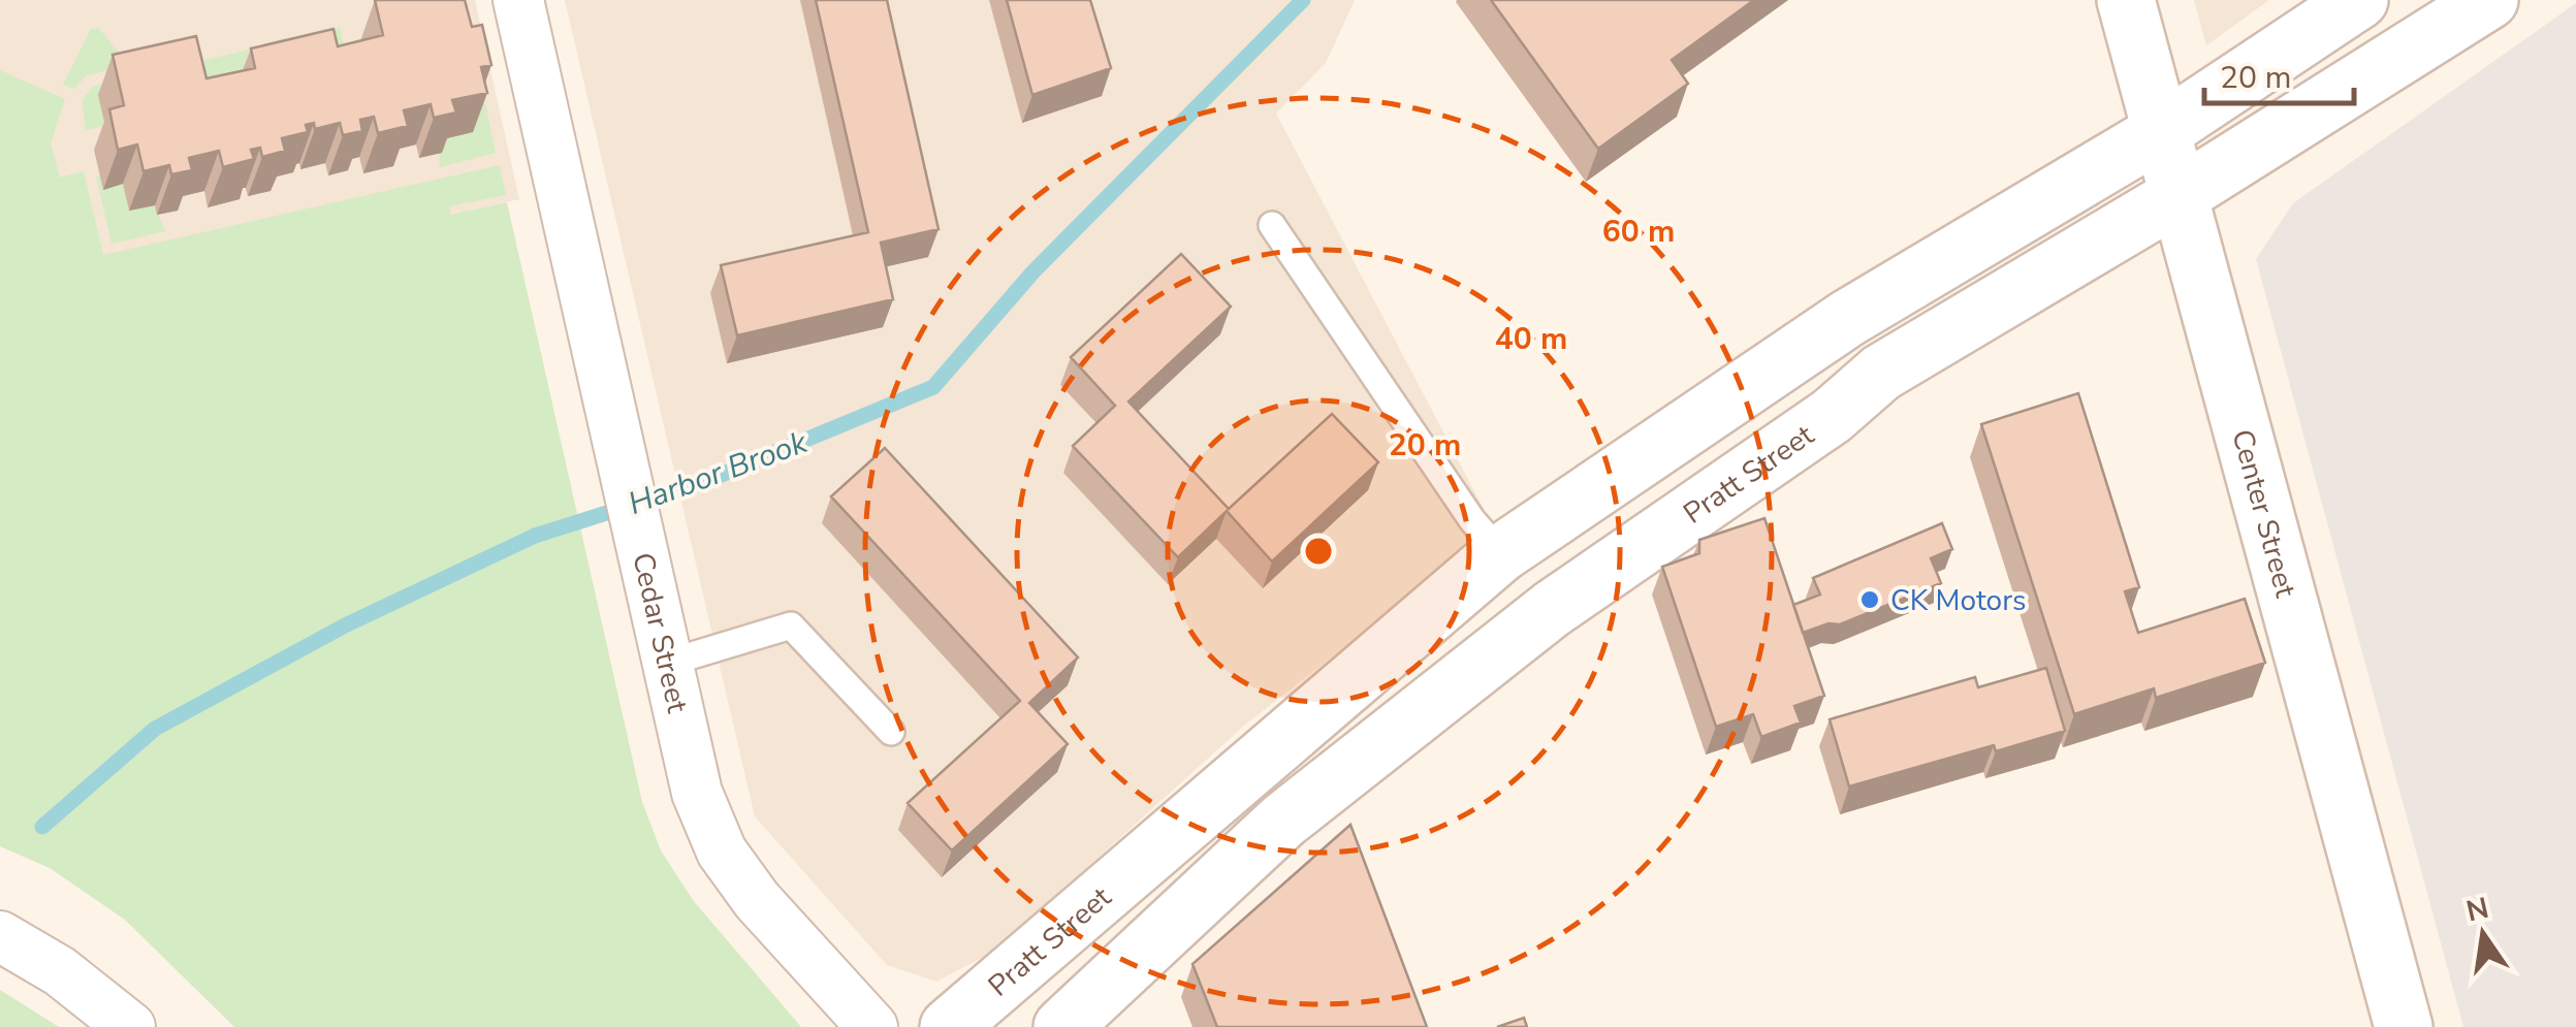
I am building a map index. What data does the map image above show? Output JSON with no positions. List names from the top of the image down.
{
  "streets": {
    "street": ["Pratt Street", "Center Street", "Cedar Street"]
  },
  "crossings": [
    ["Pratt Street", "Center Street"]
  ],
  "water": ["Harbor Brook"],
  "places": ["CK Motors"],
  "scale_bar": "20 m",
  "north": "top",
  "rings": ["60 m", "40 m", "20 m"]
}
